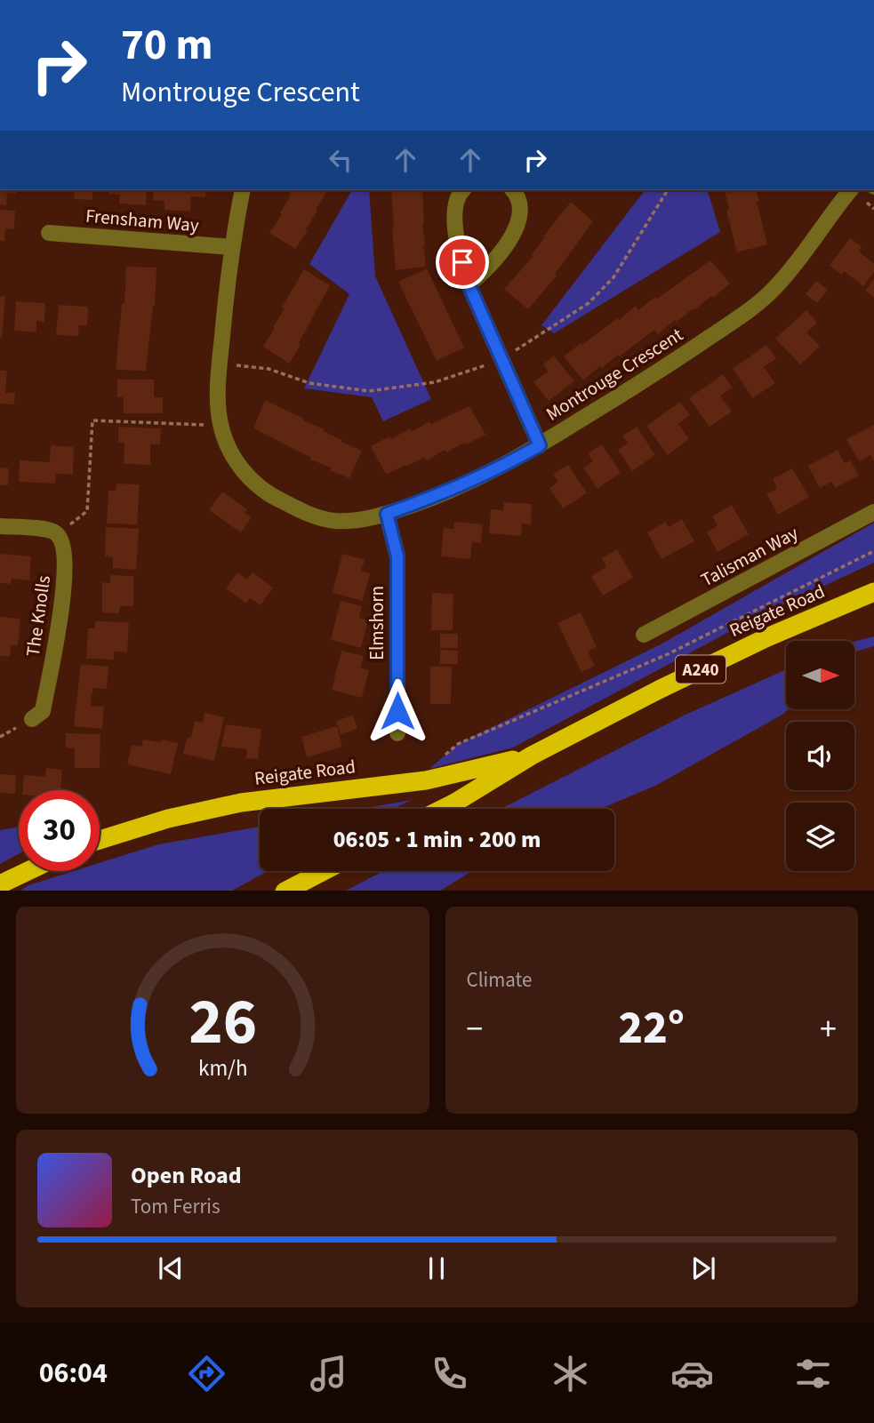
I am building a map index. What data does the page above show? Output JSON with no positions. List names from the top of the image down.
{
  "streets": {
    "highway": ["Reigate Road", "A240"],
    "street": [
      "Frensham Way",
      "Montrouge Crescent",
      "Talisman Way",
      "The Knolls",
      "Elmshorn"
    ]
  },
  "crossings": [
    ["Frensham Way", "Montrouge Crescent"],
    ["Montrouge Crescent", "Elmshorn"]
  ],
  "north": "right",
  "page": {
    "turn": ["70 m", "Montrouge Crescent"],
    "limit": "30",
    "trip": "06:05 · 1 min · 200 m",
    "tile": "Climate",
    "heat": ["−", "22°", "+"],
    "song": ["Open Road", "Tom Ferris"],
    "tabs": "06:04",
    "gauge": ["26", "km/h"]
  }
}
